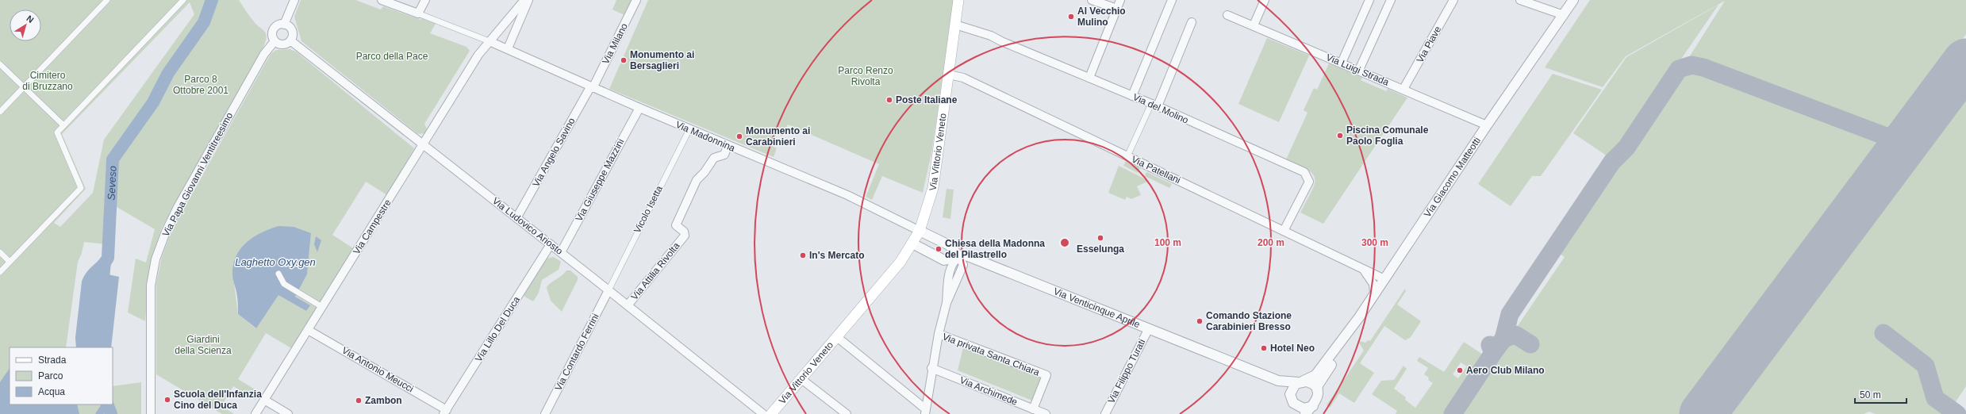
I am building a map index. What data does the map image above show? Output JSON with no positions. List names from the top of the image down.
{
  "streets": {
    "main road": ["Via Vittorio Veneto"],
    "street": [
      "Via Milano",
      "Via Piave",
      "Via Luigi Strada",
      "Via del Molino",
      "Via Madonnina",
      "Via Angelo Savino",
      "Via Patellani",
      "Via Papa Giovanni Ventitreesimo",
      "Via Giacomo Matteotti",
      "Via Giuseppe Mazzini",
      "Vicolo Isetta",
      "Via Ludovico Ariosto",
      "Via Campestre",
      "Via Attilia Rivolta",
      "Via Venticinque Aprile",
      "Via Lillo Del Duca",
      "Via Contardo Ferrini",
      "Via privata Santa Chiara",
      "Via Antonio Meucci",
      "Via Filippo Turati",
      "Via Archimede"
    ]
  },
  "crossings": [
    ["Via Milano", "Via Madonnina"],
    ["Via Milano", "Via Angelo Savino"],
    ["Via Piave", "Via Luigi Strada"],
    ["Via Luigi Strada", "Via Giacomo Matteotti"],
    ["Via del Molino", "Via Vittorio Veneto"],
    ["Via del Molino", "Via Patellani"],
    ["Via Madonnina", "Via Vittorio Veneto"],
    ["Via Madonnina", "Via Angelo Savino"],
    ["Via Madonnina", "Via Giuseppe Mazzini"],
    ["Via Madonnina", "Vicolo Isetta"],
    ["Via Madonnina", "Via Campestre"],
    ["Via Madonnina", "Via Attilia Rivolta"],
    ["Via Vittorio Veneto", "Via Patellani"],
    ["Via Angelo Savino", "Via Ludovico Ariosto"],
    ["Via Patellani", "Via Giacomo Matteotti"],
    ["Via Papa Giovanni Ventitreesimo", "Via Ludovico Ariosto"],
    ["Via Giacomo Matteotti", "Via Venticinque Aprile"],
    ["Via Giuseppe Mazzini", "Via Ludovico Ariosto"],
    ["Vicolo Isetta", "Via Ludovico Ariosto"],
    ["Vicolo Isetta", "Via Contardo Ferrini"],
    ["Via Ludovico Ariosto", "Via Campestre"],
    ["Via Ludovico Ariosto", "Via Attilia Rivolta"],
    ["Via Ludovico Ariosto", "Via Lillo Del Duca"],
    ["Via Ludovico Ariosto", "Via Contardo Ferrini"],
    ["Via Campestre", "Via Antonio Meucci"],
    ["Via Venticinque Aprile", "Via Filippo Turati"],
    ["Via Lillo Del Duca", "Via Antonio Meucci"],
    ["Via privata Santa Chiara", "Via Archimede"]
  ],
  "water": ["Seveso", "Laghetto Oxy.gen"],
  "parks": [
    "Parco della Pace",
    "Parco Renzo Rivolta",
    "Cimitero di Bruzzano",
    "Parco 8 Ottobre 2001",
    "Giardini della Scienza"
  ],
  "places": [
    "Al Vecchio Mulino",
    "Monumento ai Bersaglieri",
    "Poste Italiane",
    "Piscina Comunale Paolo Foglia",
    "Monumento ai Carabinieri",
    "Esselunga",
    "Chiesa della Madonna del Pilastrello",
    "In's Mercato",
    "Comando Stazione Carabinieri Bresso",
    "Hotel Neo",
    "Aero Club Milano",
    "Scuola dell'Infanzia Cino del Duca",
    "Zambon"
  ],
  "legend": ["Strada", "Parco", "Acqua"],
  "scale_bar": "50 m",
  "north": "top right",
  "rings": ["100 m", "200 m", "300 m"]
}
